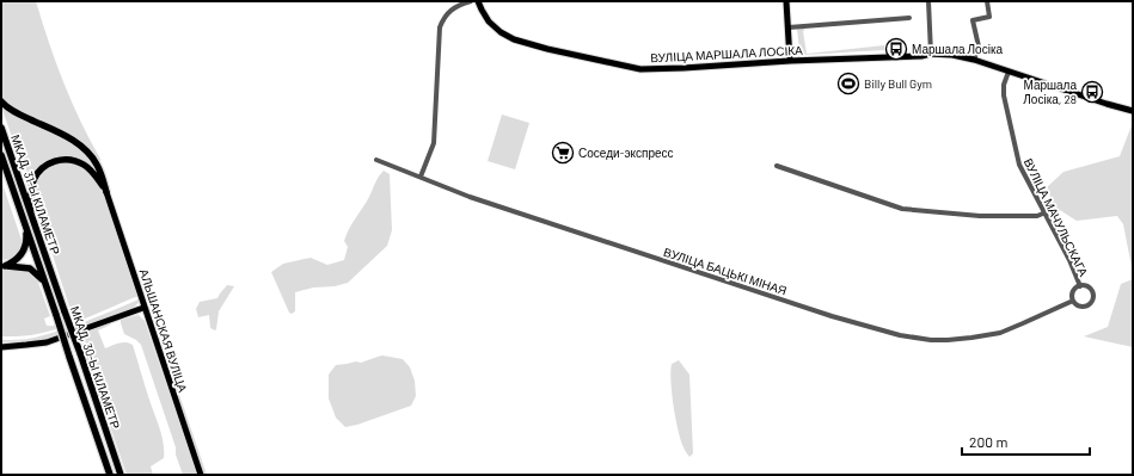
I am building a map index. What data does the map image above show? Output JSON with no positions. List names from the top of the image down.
{
  "streets": {
    "highway": ["МКАД, 31-Ы КІЛАМЕТР", "МКАД, 30-Ы КІЛАМЕТР"],
    "main road": ["ВУЛІЦА МАРШАЛА ЛОСІКА", "АЛЬШАНСКАЯ ВУЛІЦА"],
    "street": ["ВУЛІЦА МАЧУЛЬСКАГА", "ВУЛІЦА БАЦЬКІ МІНАЯ"]
  },
  "crossings": [
    ["ВУЛІЦА МАРШАЛА ЛОСІКА", "ВУЛІЦА МАЧУЛЬСКАГА"],
    ["МКАД, 31-Ы КІЛАМЕТР", "МКАД, 30-Ы КІЛАМЕТР"],
    ["ВУЛІЦА МАЧУЛЬСКАГА", "ВУЛІЦА БАЦЬКІ МІНАЯ"]
  ],
  "places": {
    "bus stop": ["Маршала Лосіка", "Маршала Лосіка, 28"],
    "sports": ["Billy Bull Gym"],
    "supermarket": ["Соседи-экспресс"]
  },
  "scale_bar": "200 m"
}
